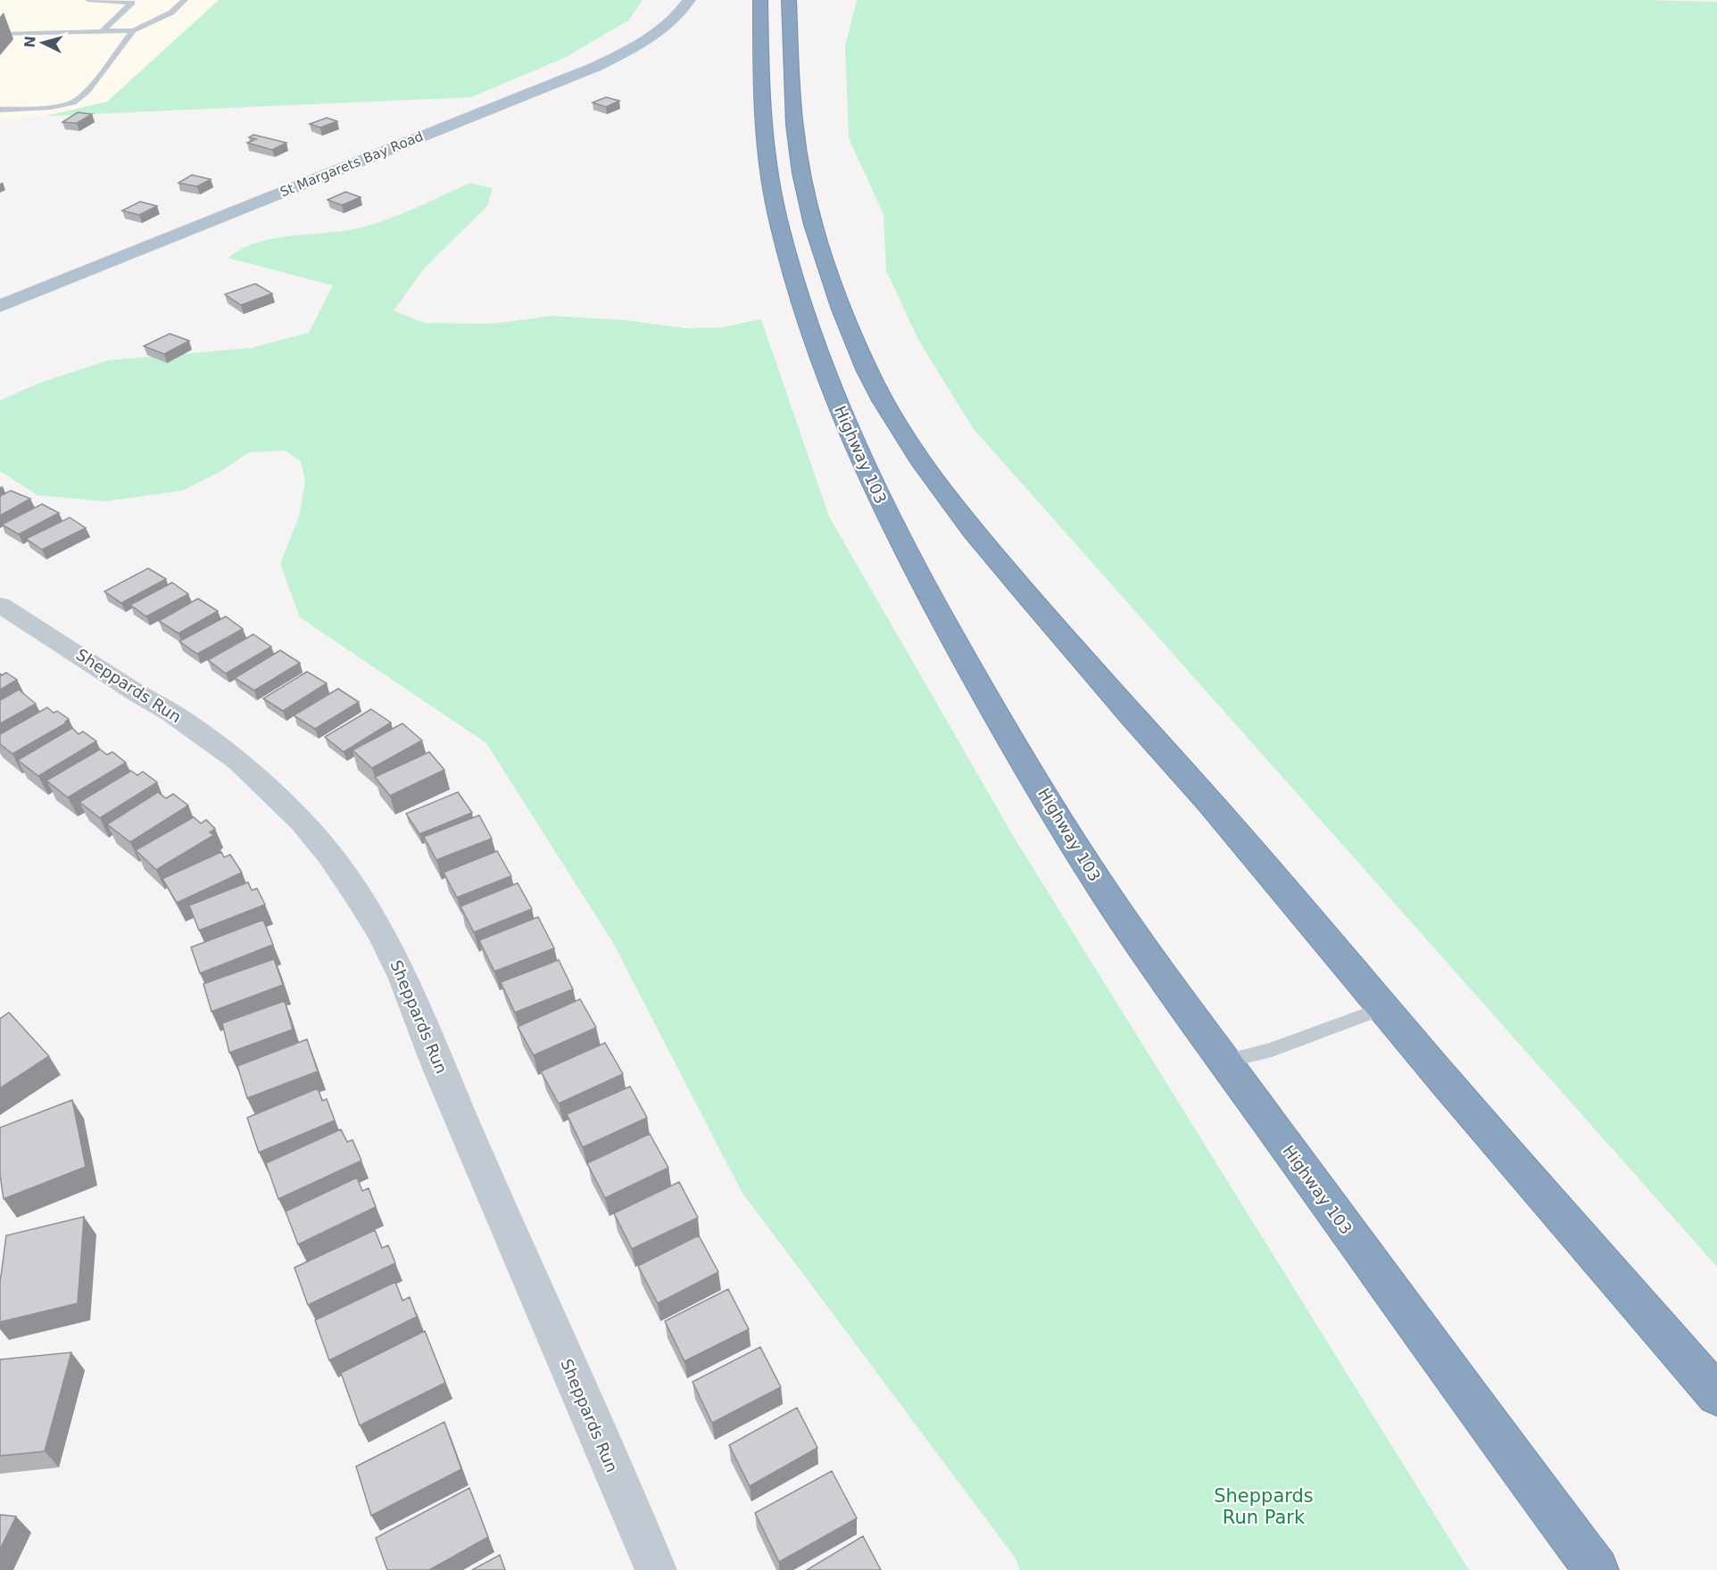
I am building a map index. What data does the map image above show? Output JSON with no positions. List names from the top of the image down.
{
  "streets": {
    "highway": ["Highway 103"],
    "main road": ["St Margarets Bay Road"],
    "street": ["Sheppards Run"]
  },
  "parks": ["Sheppards Run Park"],
  "north": "left"
}
